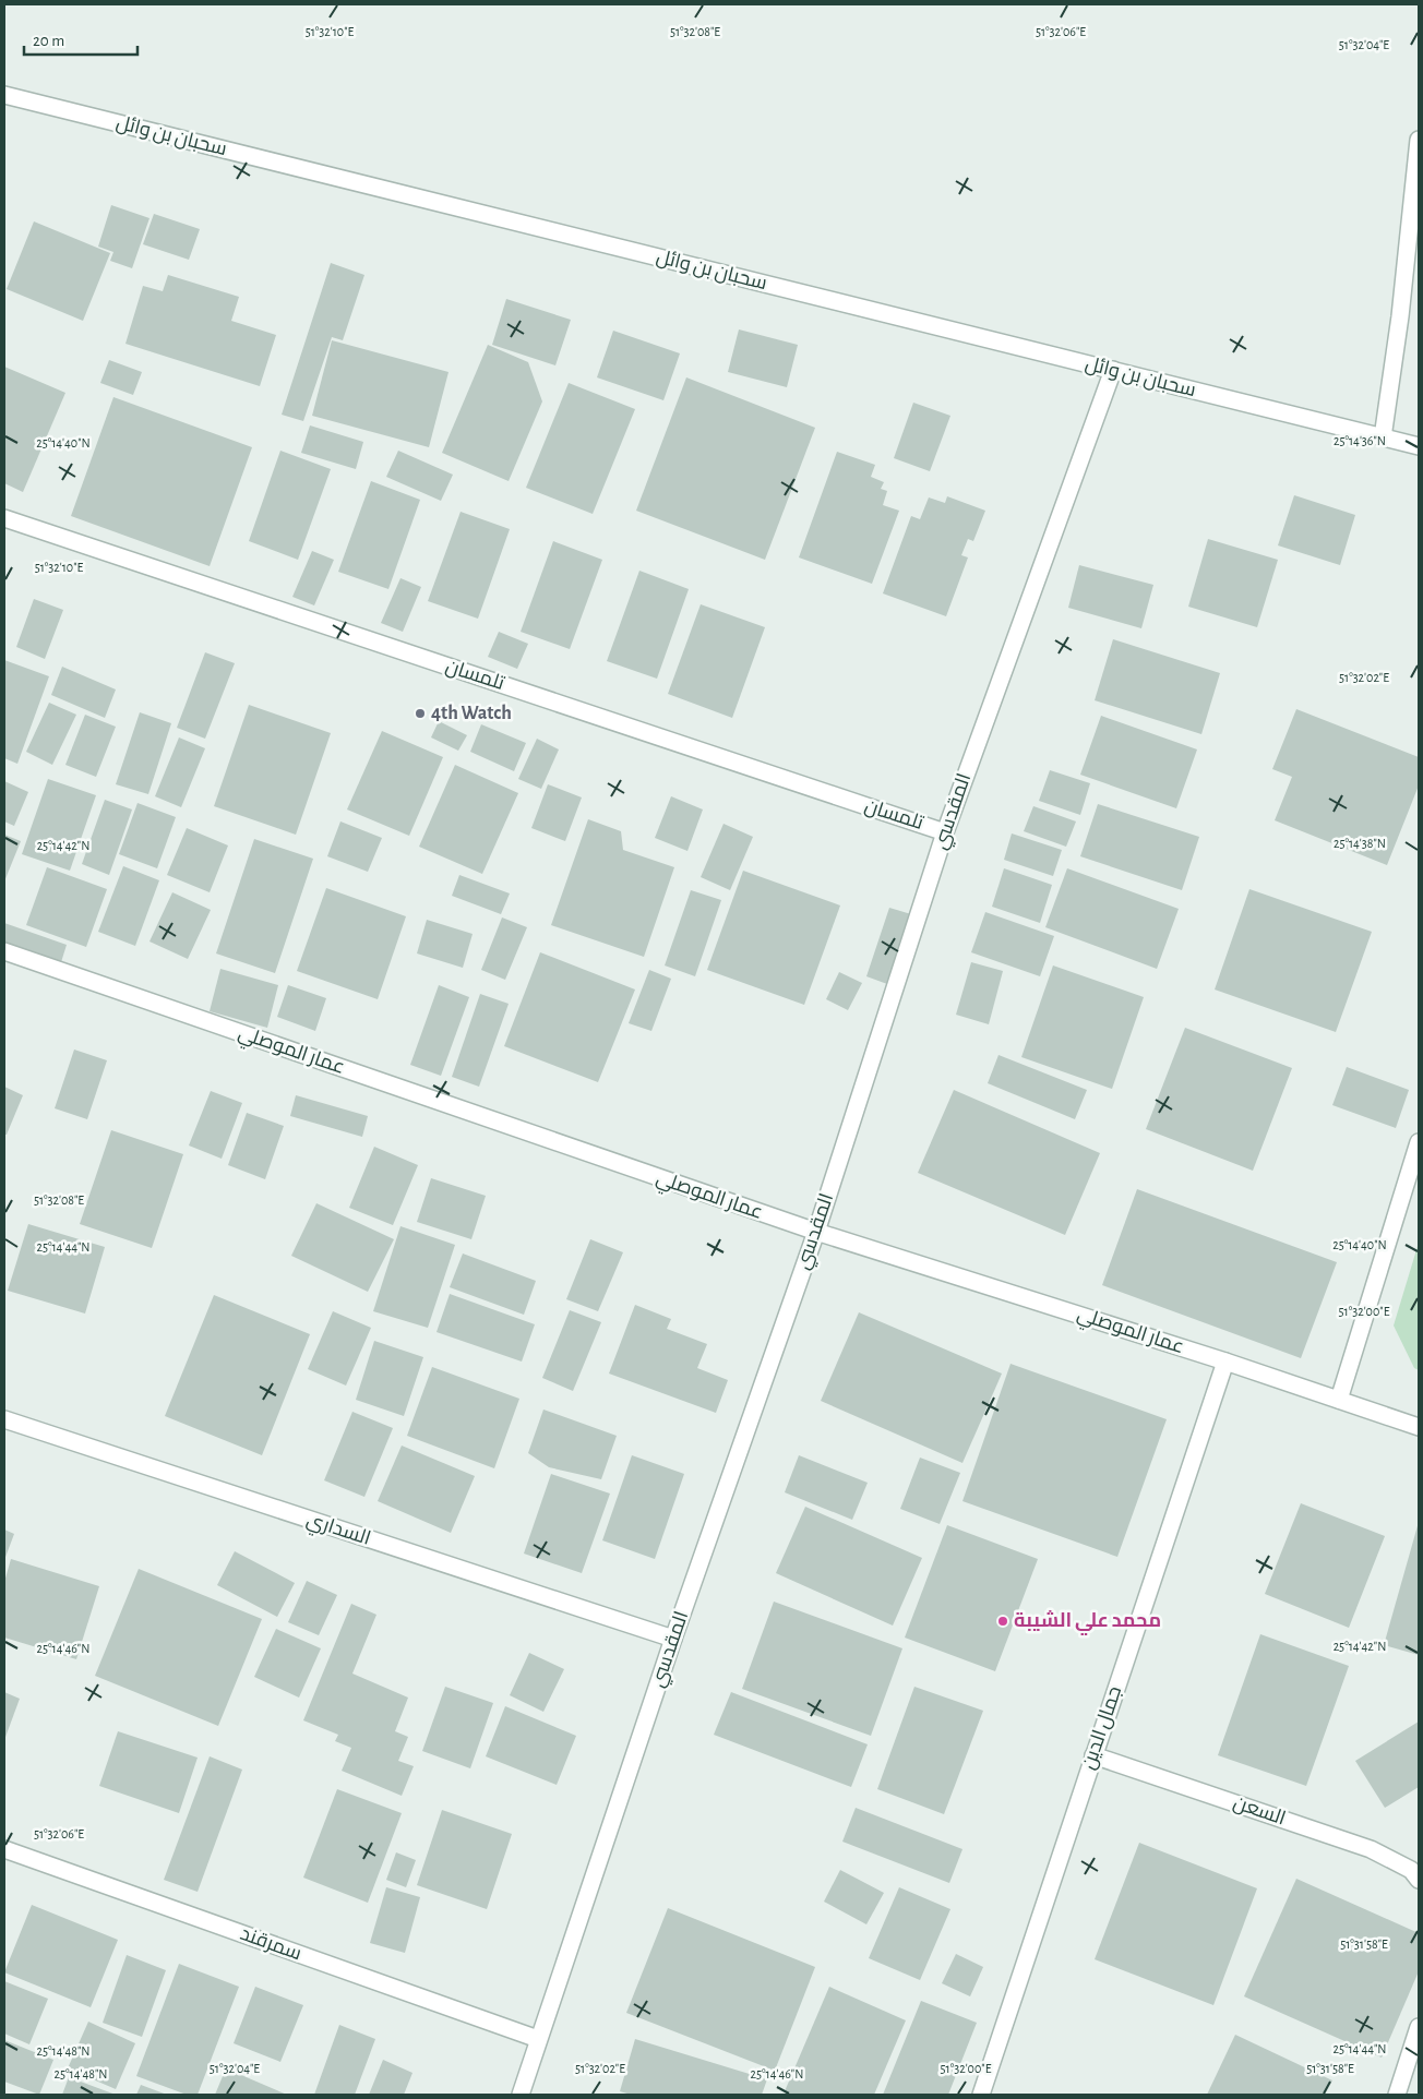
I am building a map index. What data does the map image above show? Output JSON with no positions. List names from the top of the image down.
{
  "streets": {
    "street": [
      "سحبان بن وائل",
      "تلمسان",
      "المقدسي",
      "عمار الموصلي",
      "السداري",
      "جمال الدين",
      "السعن",
      "سمرقند"
    ]
  },
  "crossings": [
    ["سحبان بن وائل", "المقدسي"],
    ["تلمسان", "المقدسي"],
    ["المقدسي", "عمار الموصلي"],
    ["المقدسي", "السداري"],
    ["المقدسي", "سمرقند"],
    ["عمار الموصلي", "جمال الدين"],
    ["جمال الدين", "السعن"]
  ],
  "places": ["4th Watch", "محمد علي الشيبة"],
  "scale_bar": "20 m",
  "coordinates": [
    "51°32'10\"E",
    "51°32'08\"E",
    "51°32'06\"E",
    "51°32'04\"E",
    "25°14'36\"N",
    "25°14'40\"N",
    "51°32'02\"E",
    "25°14'38\"N",
    "25°14'42\"N",
    "25°14'44\"N",
    "51°32'00\"E",
    "25°14'46\"N",
    "51°31'58\"E",
    "25°14'48\"N"
  ]
}
